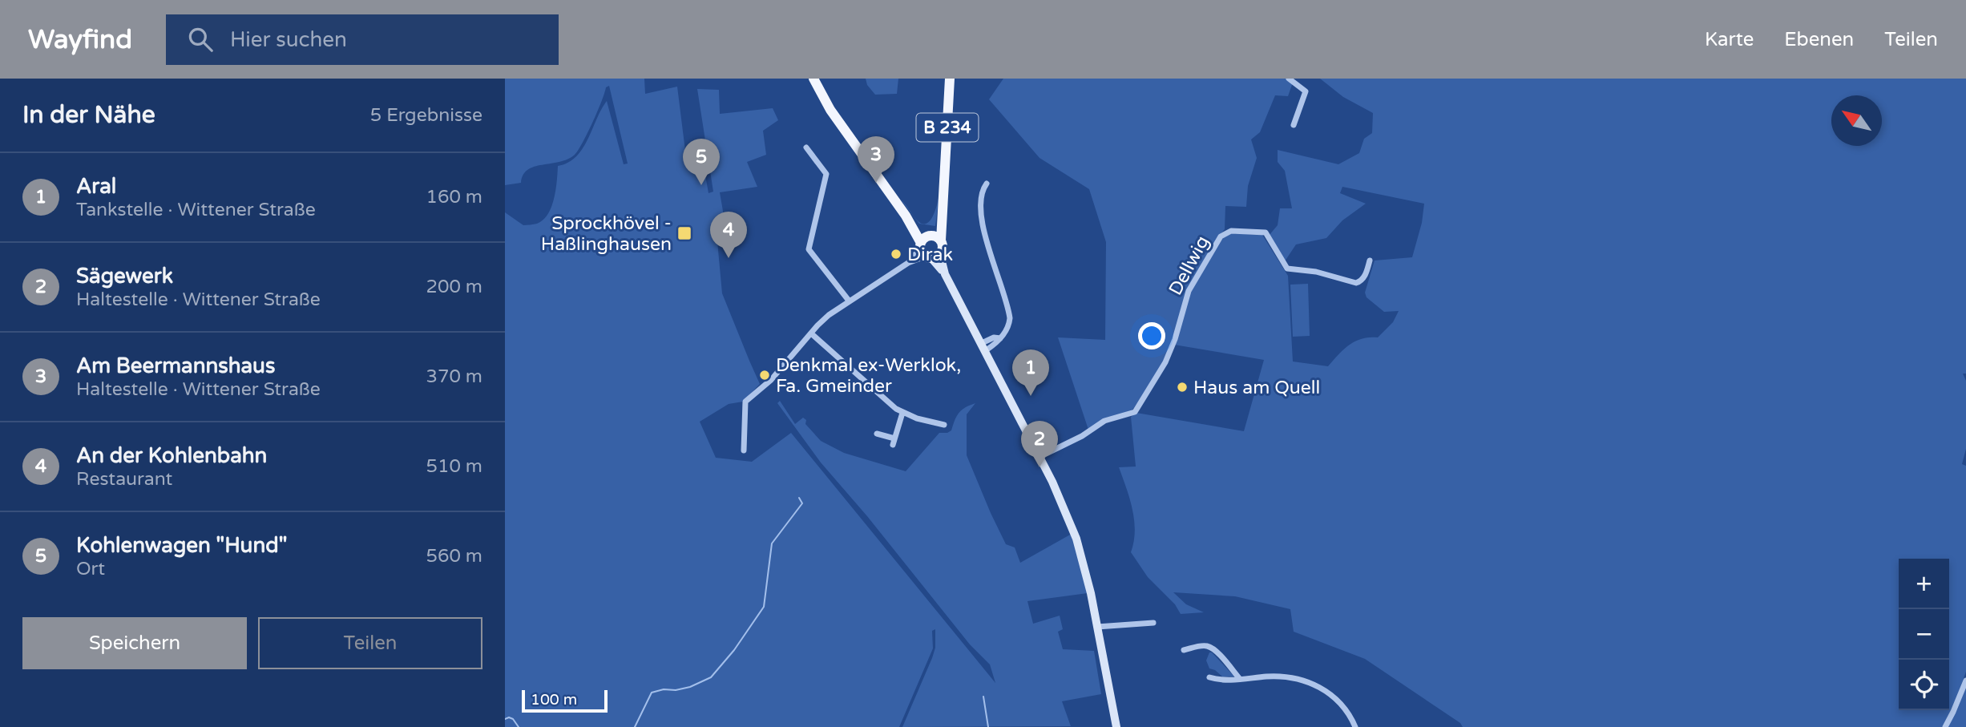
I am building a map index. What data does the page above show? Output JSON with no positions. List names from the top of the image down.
{
  "streets": {
    "main road": ["B 234"],
    "street": ["Dellwig"]
  },
  "places": {
    "transit": ["Sprockhövel - Haßlinghausen"],
    "other": ["Dirak", "Denkmal ex-Werklok, Fa. Gmeinder", "Haus am Quell"]
  },
  "scale_bar": "100 m",
  "north": "top left",
  "page": {
    "header": "Wayfind",
    "search": "Hier suchen",
    "nav": ["Karte", "Ebenen", "Teilen"],
    "heading": ["In der Nähe", "5 Ergebnisse"],
    "pins": [
      "3",
      "5",
      "4",
      "1",
      "2"
    ],
    "list": [
      {
        "mark": "1",
        "name": "Aral",
        "note": "Tankstelle · Wittener Straße",
        "value": "160 m"
      },
      {
        "mark": "2",
        "name": "Sägewerk",
        "note": "Haltestelle · Wittener Straße",
        "value": "200 m"
      },
      {
        "mark": "3",
        "name": "Am Beermannshaus",
        "note": "Haltestelle · Wittener Straße",
        "value": "370 m"
      },
      {
        "mark": "4",
        "name": "An der Kohlenbahn",
        "note": "Restaurant",
        "value": "510 m"
      },
      {
        "mark": "5",
        "name": "Kohlenwagen \"Hund\"",
        "note": "Ort",
        "value": "560 m"
      }
    ],
    "map_buttons": ["+", "−"],
    "buttons": ["Speichern", "Teilen"],
    "scale": "100 m"
  }
}
